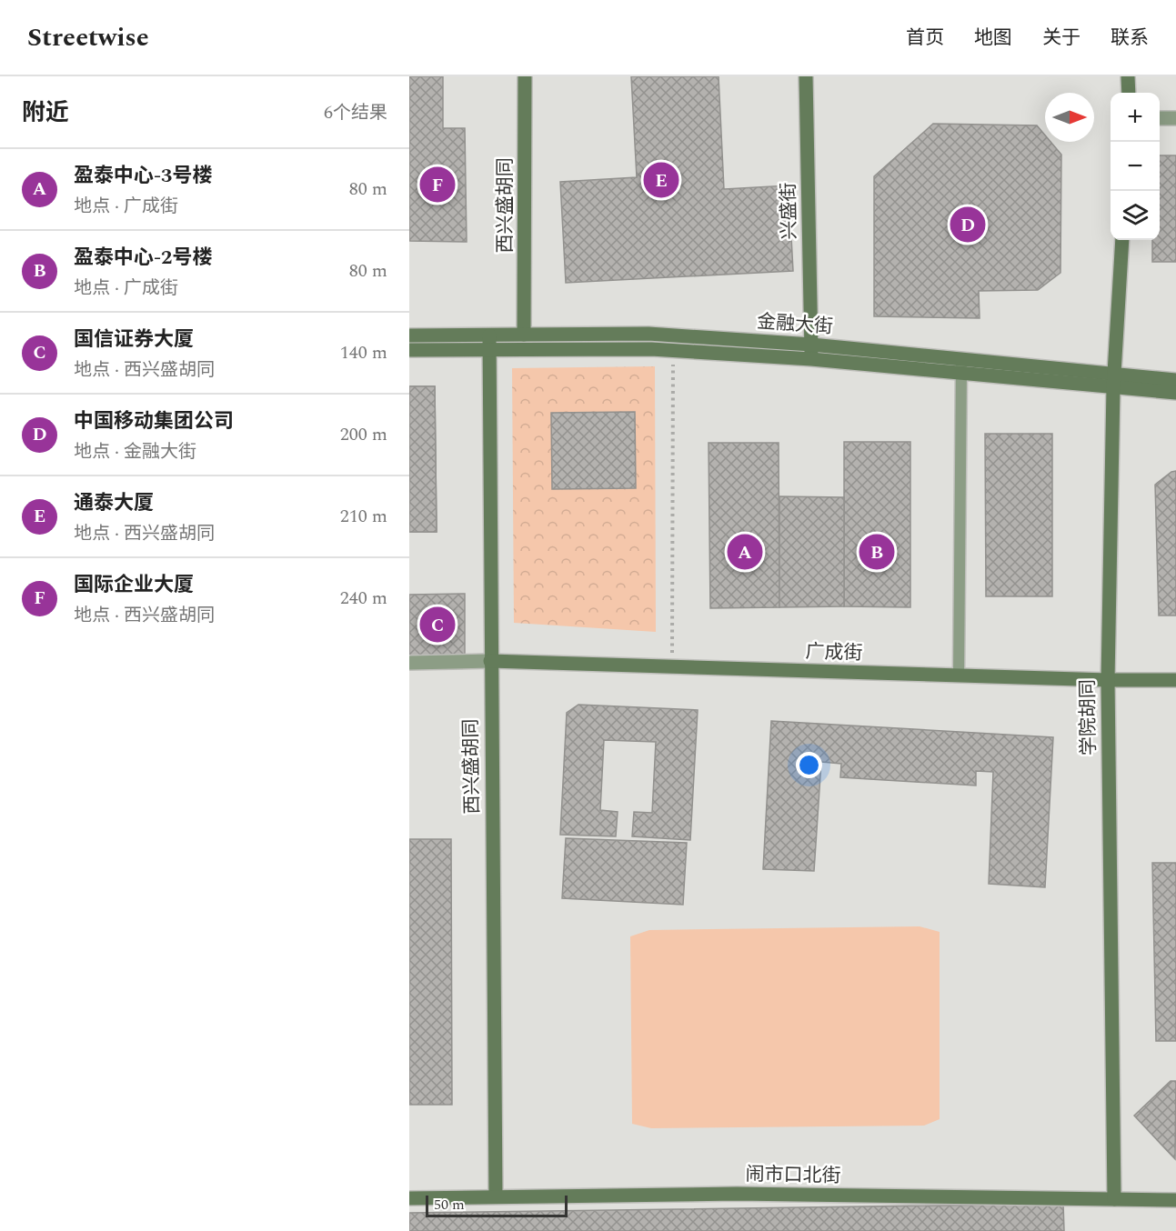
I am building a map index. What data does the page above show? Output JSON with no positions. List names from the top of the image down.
{
  "streets": {
    "main road": [
      "西兴盛胡同",
      "兴盛街",
      "金融大街",
      "广成街",
      "学院胡同",
      "闹市口北街"
    ]
  },
  "crossings": [
    ["西兴盛胡同", "金融大街"],
    ["西兴盛胡同", "广成街"],
    ["西兴盛胡同", "闹市口北街"],
    ["兴盛街", "金融大街"],
    ["金融大街", "学院胡同"],
    ["广成街", "学院胡同"],
    ["学院胡同", "闹市口北街"]
  ],
  "scale_bar": "50 m",
  "north": "right",
  "page": {
    "header": "Streetwise",
    "nav": [
      "首页",
      "地图",
      "关于",
      "联系"
    ],
    "heading": ["附近", "6个结果"],
    "map_buttons": ["+", "−"],
    "list": [
      {
        "mark": "A",
        "name": "盈泰中心-3号楼",
        "note": "地点 · 广成街",
        "value": "80 m"
      },
      {
        "mark": "B",
        "name": "盈泰中心-2号楼",
        "note": "地点 · 广成街",
        "value": "80 m"
      },
      {
        "mark": "C",
        "name": "国信证券大厦",
        "note": "地点 · 西兴盛胡同",
        "value": "140 m"
      },
      {
        "mark": "D",
        "name": "中国移动集团公司",
        "note": "地点 · 金融大街",
        "value": "200 m"
      },
      {
        "mark": "E",
        "name": "通泰大厦",
        "note": "地点 · 西兴盛胡同",
        "value": "210 m"
      },
      {
        "mark": "F",
        "name": "国际企业大厦",
        "note": "地点 · 西兴盛胡同",
        "value": "240 m"
      }
    ],
    "pins": [
      "E",
      "F",
      "D",
      "A",
      "B",
      "C"
    ],
    "scale": "50 m"
  }
}
